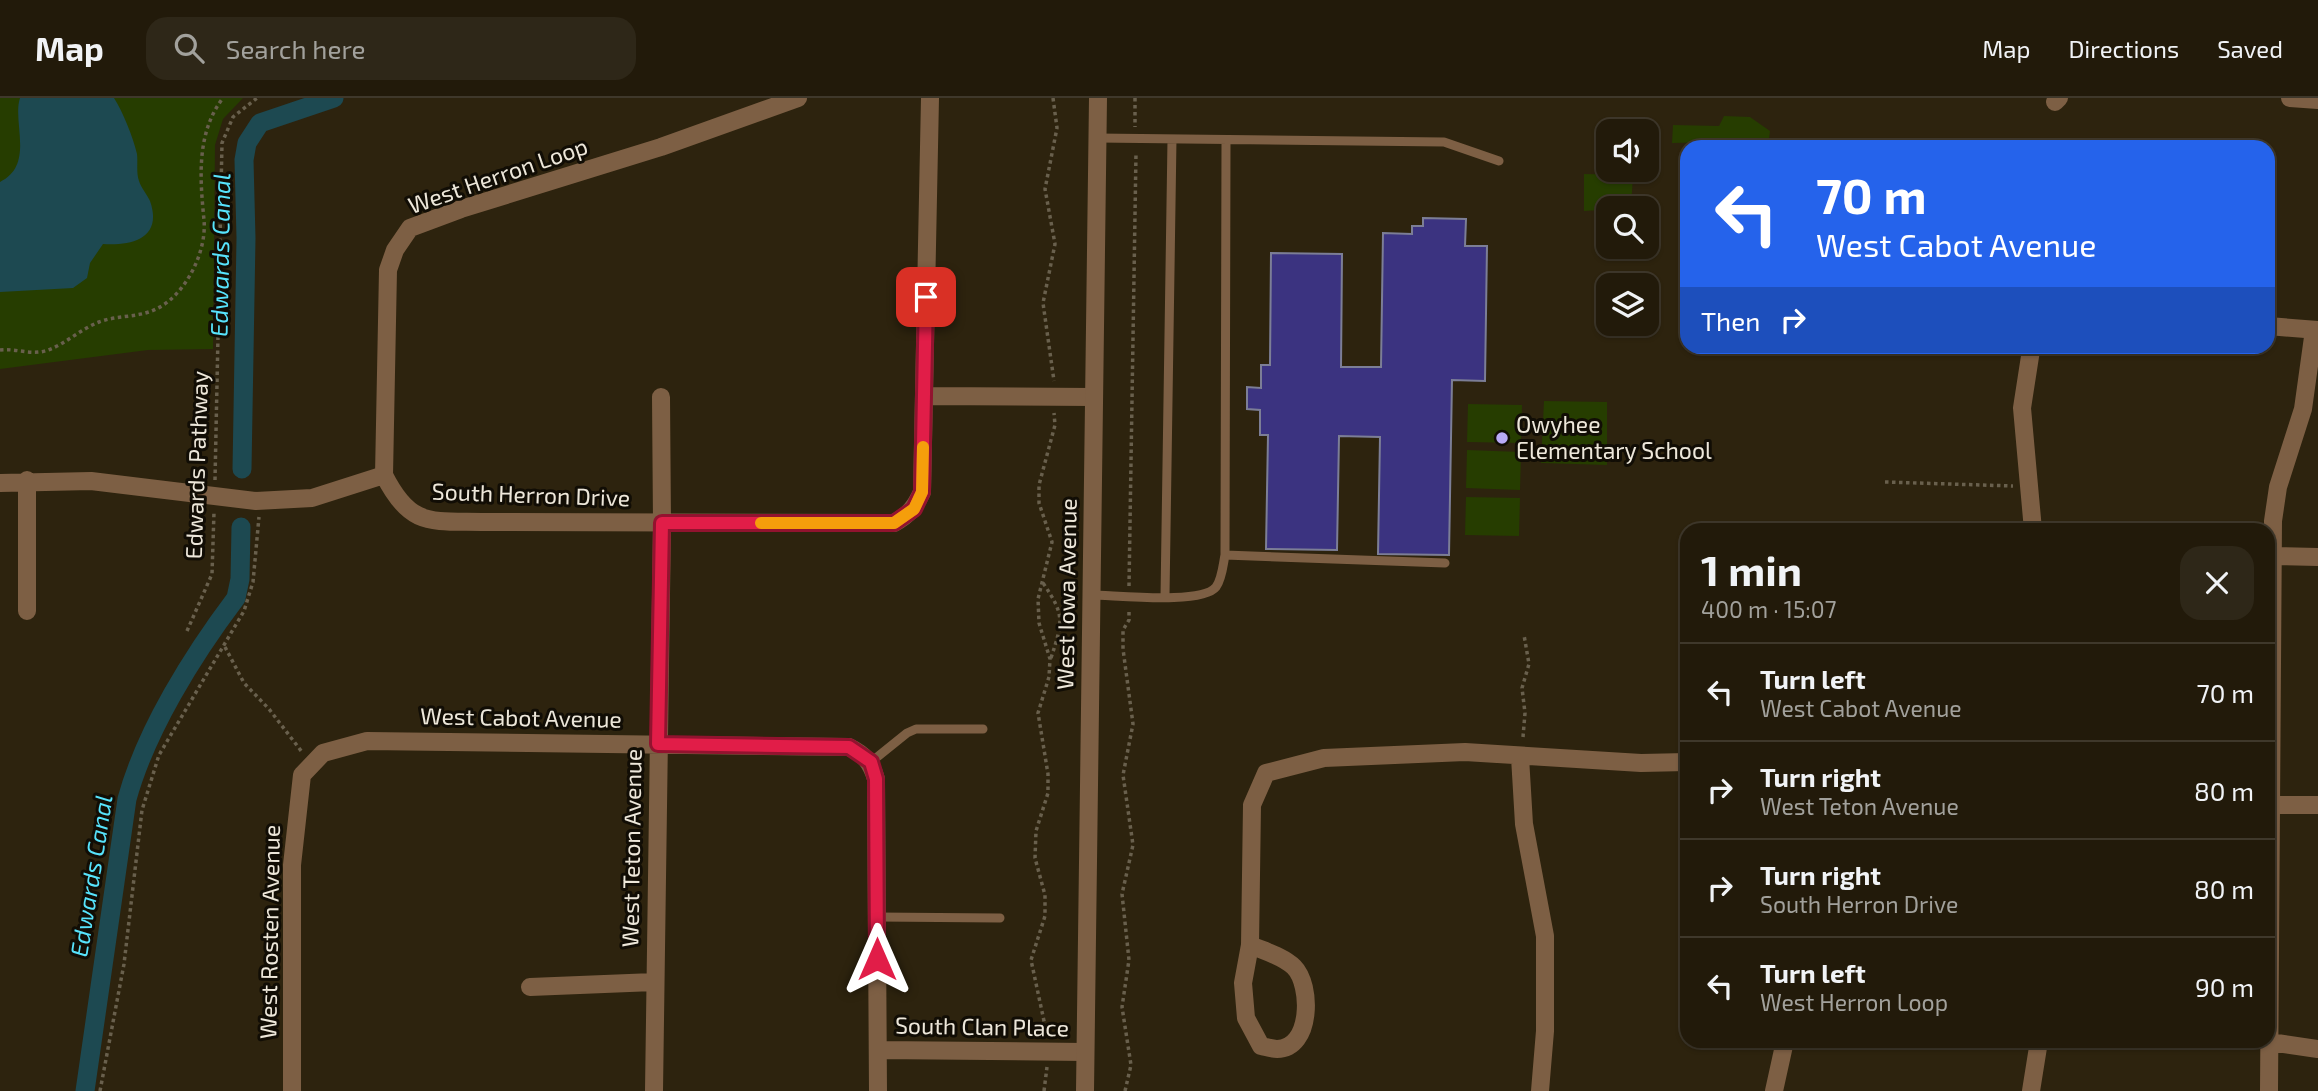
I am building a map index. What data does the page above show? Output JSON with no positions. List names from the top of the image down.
{
  "streets": {
    "street": [
      "West Herron Loop",
      "South Herron Drive",
      "West Iowa Avenue",
      "West Cabot Avenue",
      "West Teton Avenue",
      "West Rosten Avenue",
      "South Clan Place"
    ],
    "path": ["Edwards Pathway"]
  },
  "crossings": [
    ["West Herron Loop", "South Herron Drive"],
    ["South Herron Drive", "West Teton Avenue"],
    ["West Iowa Avenue", "South Clan Place"],
    ["West Cabot Avenue", "West Teton Avenue"],
    ["West Cabot Avenue", "West Rosten Avenue"]
  ],
  "water": ["Edwards Canal"],
  "places": ["Owyhee Elementary School"],
  "page": {
    "header": "Map",
    "search": "Search here",
    "nav": ["Map", "Directions", "Saved"],
    "turn": ["70 m", "West Cabot Avenue"],
    "then": "Then",
    "heading": ["1 min", "400 m · 15:07"],
    "list": [
      {
        "name": "Turn left",
        "note": "West Cabot Avenue",
        "value": "70 m"
      },
      {
        "name": "Turn right",
        "note": "West Teton Avenue",
        "value": "80 m"
      },
      {
        "name": "Turn right",
        "note": "South Herron Drive",
        "value": "80 m"
      },
      {
        "name": "Turn left",
        "note": "West Herron Loop",
        "value": "90 m"
      }
    ]
  }
}
